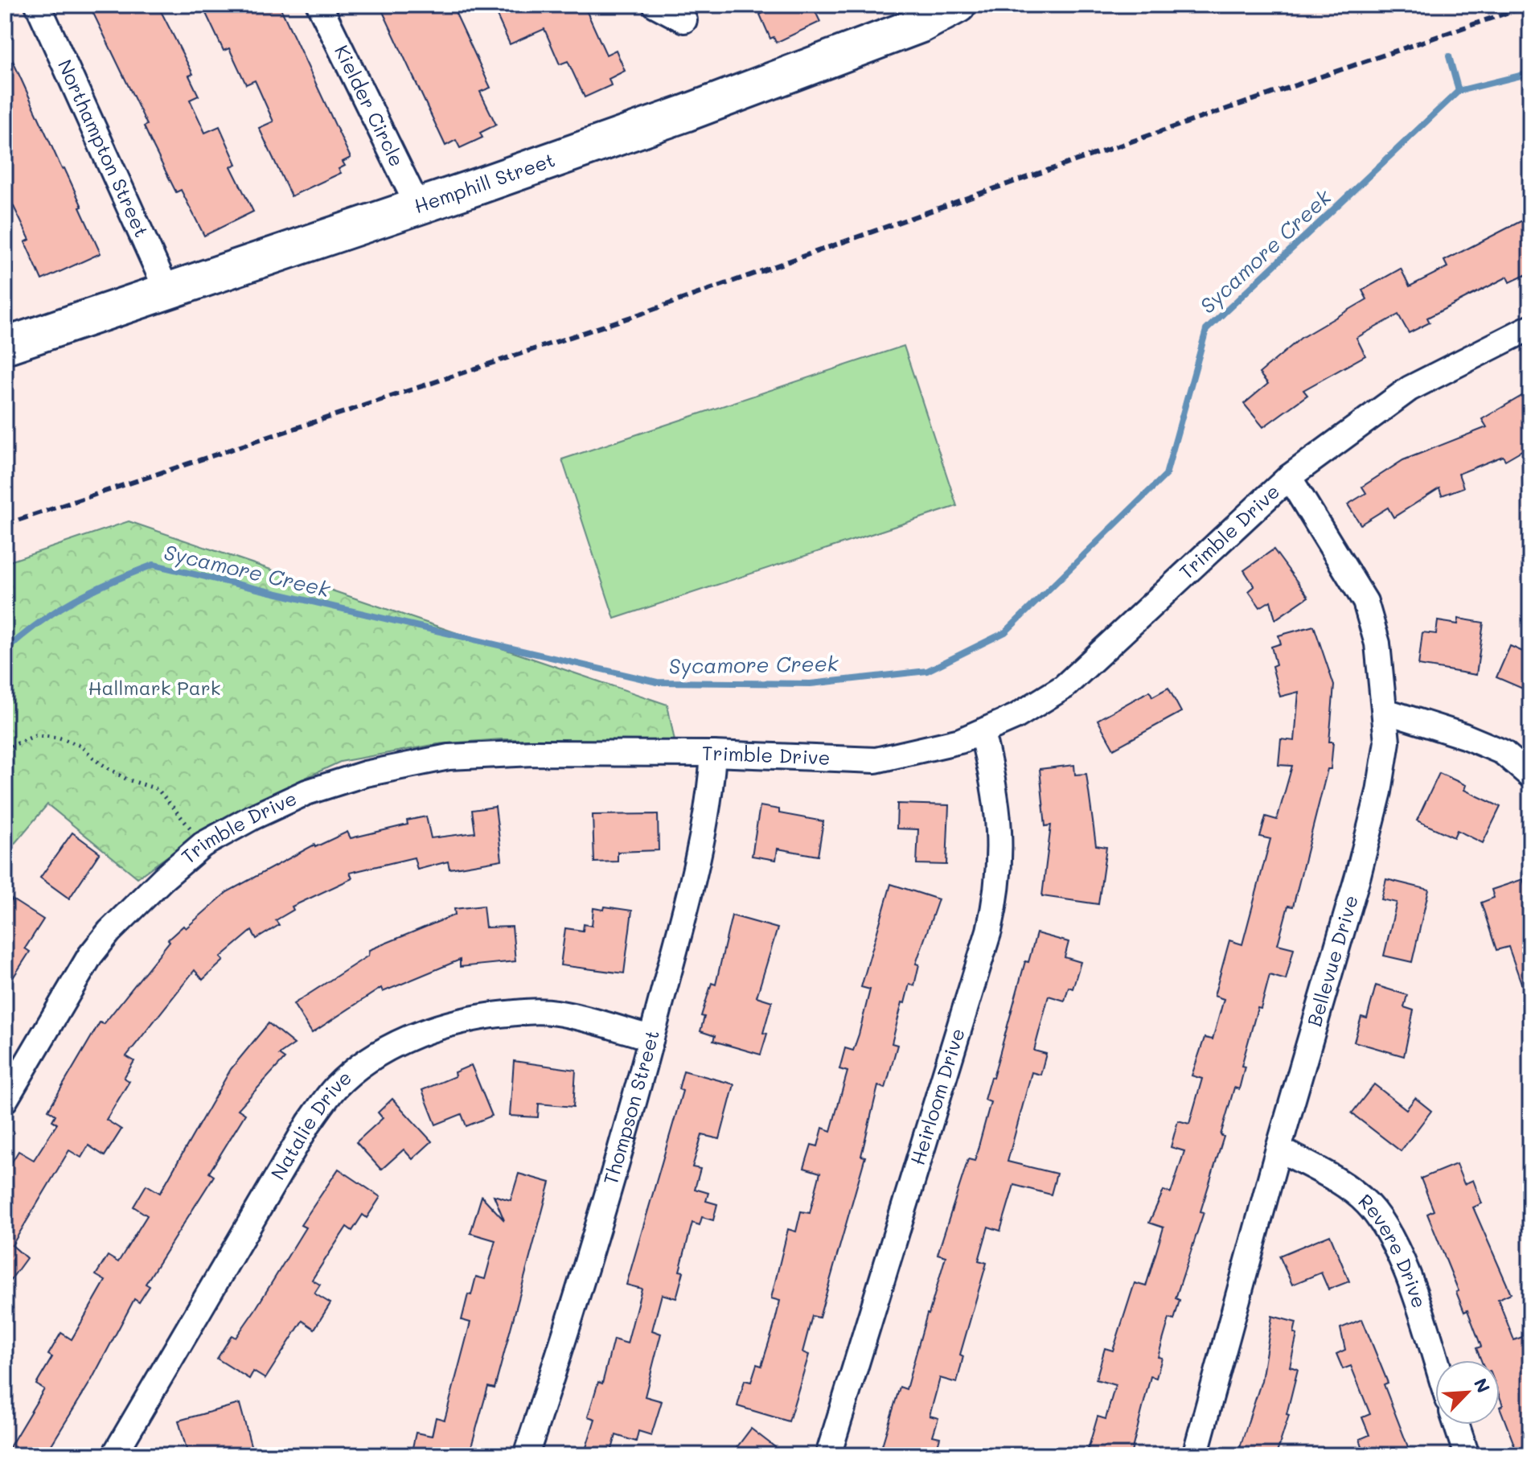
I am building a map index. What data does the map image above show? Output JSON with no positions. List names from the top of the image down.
{
  "streets": {
    "street": [
      "Kielder Circle",
      "Northampton Street",
      "Hemphill Street",
      "Trimble Drive",
      "Bellevue Drive",
      "Heirloom Drive",
      "Thompson Street",
      "Natalie Drive",
      "Revere Drive"
    ]
  },
  "crossings": [
    ["Kielder Circle", "Hemphill Street"],
    ["Northampton Street", "Hemphill Street"],
    ["Trimble Drive", "Bellevue Drive"],
    ["Trimble Drive", "Heirloom Drive"],
    ["Trimble Drive", "Thompson Street"],
    ["Bellevue Drive", "Revere Drive"],
    ["Thompson Street", "Natalie Drive"]
  ],
  "water": ["Sycamore Creek"],
  "parks": ["Hallmark Park"],
  "north": "top right"
}
